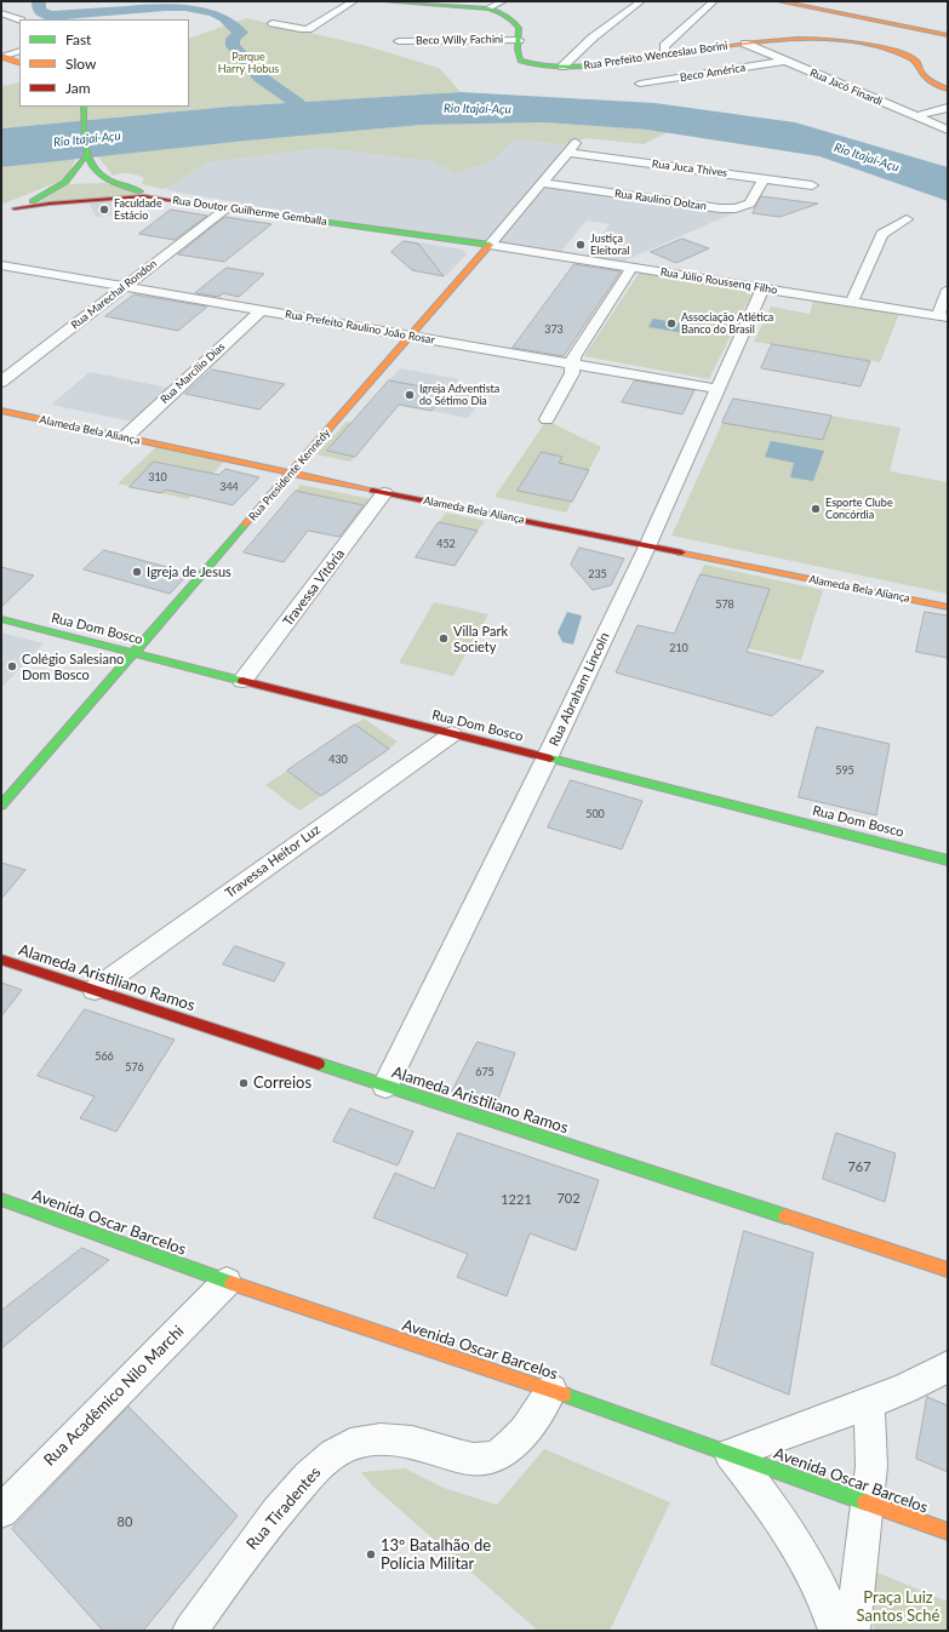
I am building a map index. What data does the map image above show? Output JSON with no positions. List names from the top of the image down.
{
  "streets": {
    "main road": [
      "Rua Prefeito Wenceslau Borini",
      "Rua Doutor Guilherme Gemballa",
      "Alameda Bela Aliança",
      "Rua Presidente Kennedy",
      "Rua Dom Bosco",
      "Alameda Aristiliano Ramos",
      "Avenida Oscar Barcelos"
    ],
    "street": [
      "Beco Willy Fachini",
      "Beco América",
      "Rua Jacó Finardi",
      "Rua Juca Thives",
      "Rua Raulino Dolzan",
      "Rua Júlio Roussenq Filho",
      "Rua Marechal Rondon",
      "Rua Prefeito Raulino João Rosar",
      "Rua Marcílio Dias",
      "Travessa Vitória",
      "Rua Abraham Lincoln",
      "Travessa Heitor Luz",
      "Rua Acadêmico Nilo Marchi",
      "Rua Tiradentes"
    ]
  },
  "crossings": [
    ["Beco Willy Fachini", "Rua Prefeito Wenceslau Borini"],
    ["Rua Prefeito Wenceslau Borini", "Rua Jacó Finardi"],
    ["Beco América", "Rua Jacó Finardi"],
    ["Rua Juca Thives", "Rua Raulino Dolzan"],
    ["Rua Juca Thives", "Rua Presidente Kennedy"],
    ["Rua Raulino Dolzan", "Rua Presidente Kennedy"],
    ["Rua Doutor Guilherme Gemballa", "Rua Júlio Roussenq Filho"],
    ["Rua Doutor Guilherme Gemballa", "Rua Marechal Rondon"],
    ["Rua Doutor Guilherme Gemballa", "Rua Presidente Kennedy"],
    ["Rua Júlio Roussenq Filho", "Rua Presidente Kennedy"],
    ["Rua Júlio Roussenq Filho", "Rua Abraham Lincoln"],
    ["Rua Marechal Rondon", "Rua Prefeito Raulino João Rosar"],
    ["Rua Prefeito Raulino João Rosar", "Rua Marcílio Dias"],
    ["Rua Prefeito Raulino João Rosar", "Rua Presidente Kennedy"],
    ["Rua Prefeito Raulino João Rosar", "Rua Abraham Lincoln"],
    ["Rua Marcílio Dias", "Alameda Bela Aliança"],
    ["Alameda Bela Aliança", "Rua Presidente Kennedy"],
    ["Alameda Bela Aliança", "Travessa Vitória"],
    ["Alameda Bela Aliança", "Rua Abraham Lincoln"],
    ["Rua Presidente Kennedy", "Rua Dom Bosco"],
    ["Travessa Vitória", "Rua Dom Bosco"],
    ["Rua Dom Bosco", "Rua Abraham Lincoln"],
    ["Rua Dom Bosco", "Travessa Heitor Luz"],
    ["Rua Abraham Lincoln", "Alameda Aristiliano Ramos"],
    ["Travessa Heitor Luz", "Alameda Aristiliano Ramos"],
    ["Avenida Oscar Barcelos", "Rua Acadêmico Nilo Marchi"],
    ["Avenida Oscar Barcelos", "Rua Tiradentes"]
  ],
  "water": ["Rio Itajaí-Açu"],
  "parks": ["Parque Harry Hobus", "Praça Luiz Santos Sché"],
  "places": [
    "Faculdade Estácio",
    "Justiça Eleitoral",
    "Associação Atlética Banco do Brasil",
    "Igreja Adventista do Sétimo Dia",
    "Esporte Clube Concórdia",
    "Igreja de Jesus",
    "Villa Park Society",
    "Colégio Salesiano Dom Bosco",
    "Correios",
    "13º Batalhão de Polícia Militar"
  ],
  "house_numbers": [
    "373",
    "310",
    "344",
    "452",
    "235",
    "578",
    "210",
    "430",
    "595",
    "500",
    "566",
    "576",
    "675",
    "767",
    "702",
    "1221",
    "80"
  ],
  "legend": ["Fast", "Slow", "Jam"]
}
